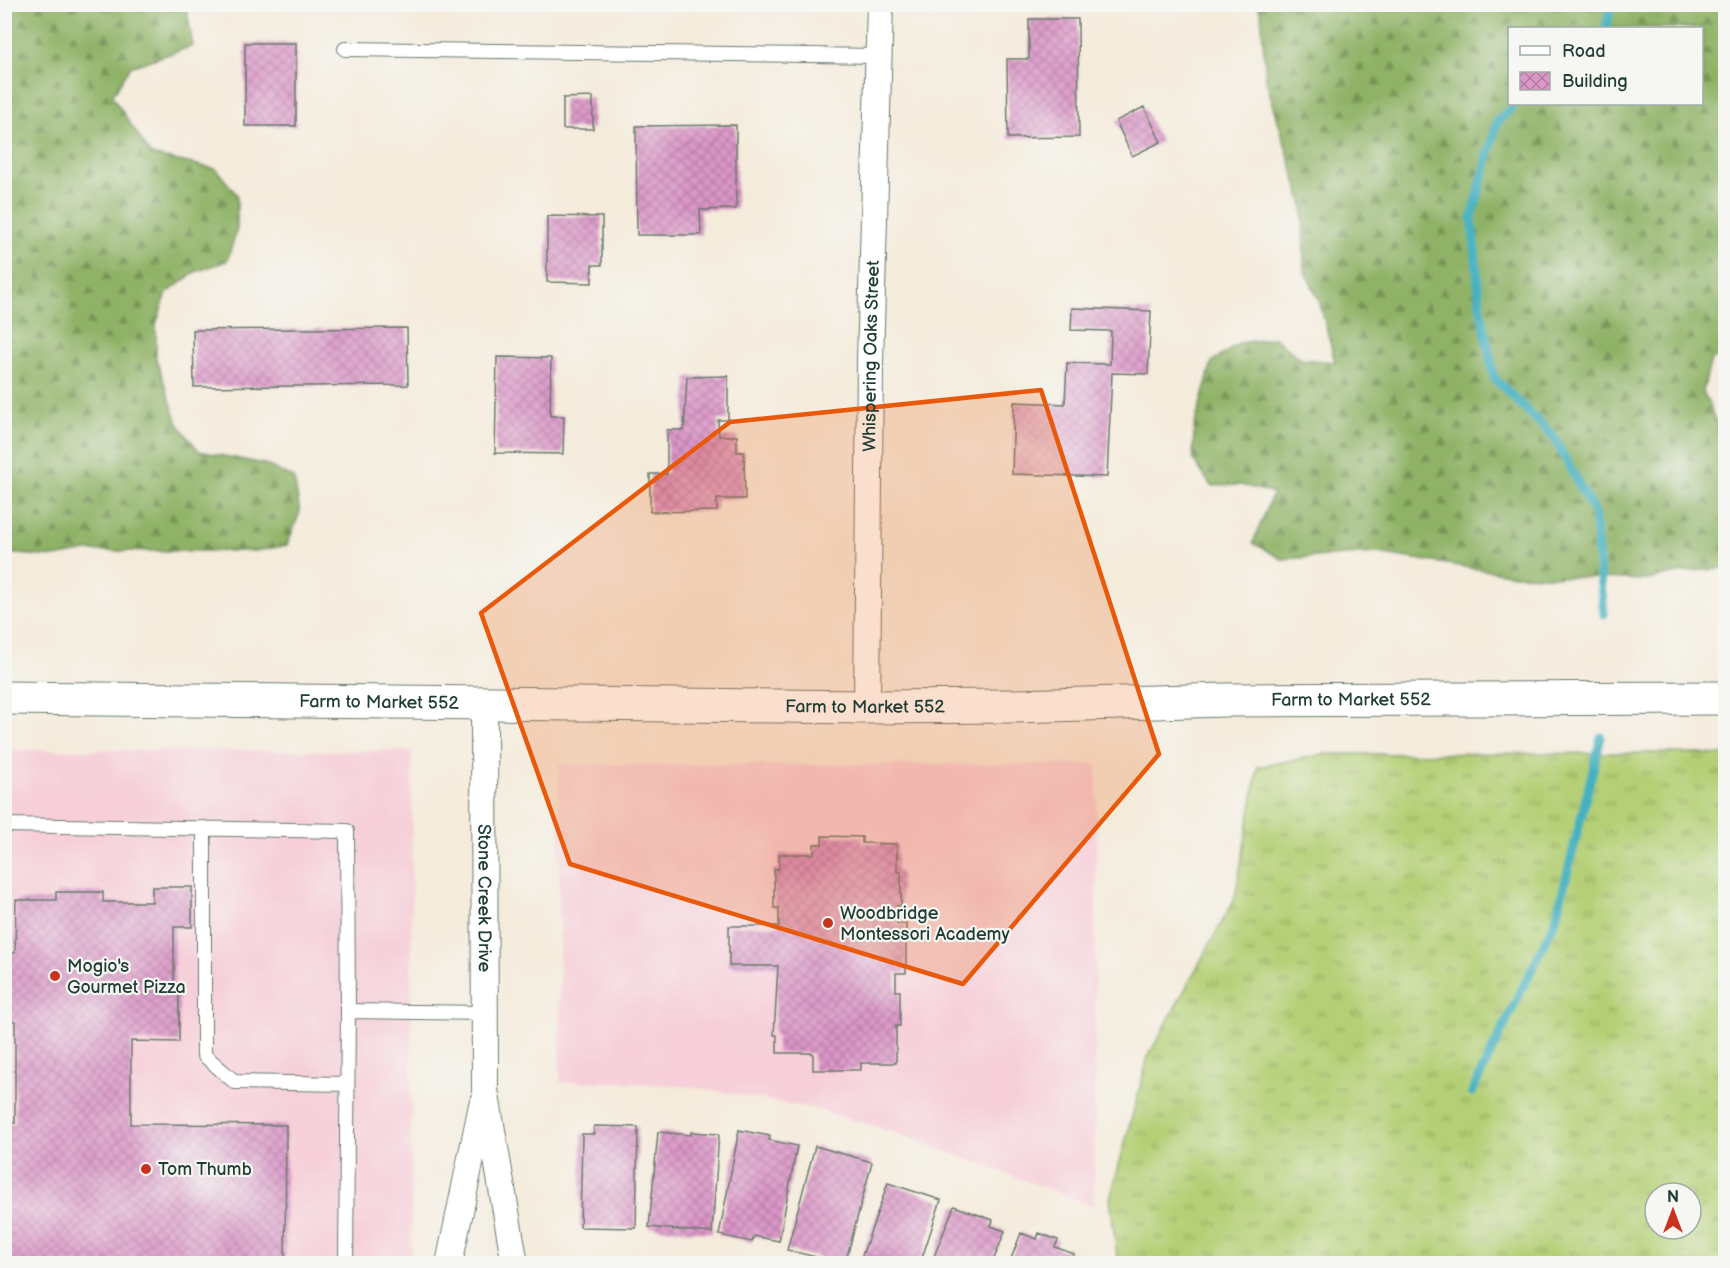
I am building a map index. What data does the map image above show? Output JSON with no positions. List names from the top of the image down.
{
  "streets": {
    "main road": ["Farm to Market 552"],
    "street": ["Whispering Oaks Street", "Stone Creek Drive"]
  },
  "crossings": [
    ["Whispering Oaks Street", "Farm to Market 552"],
    ["Farm to Market 552", "Stone Creek Drive"]
  ],
  "places": ["Woodbridge Montessori Academy", "Mogio's Gourmet Pizza", "Tom Thumb"],
  "legend": ["Road", "Building"],
  "north": "top"
}
